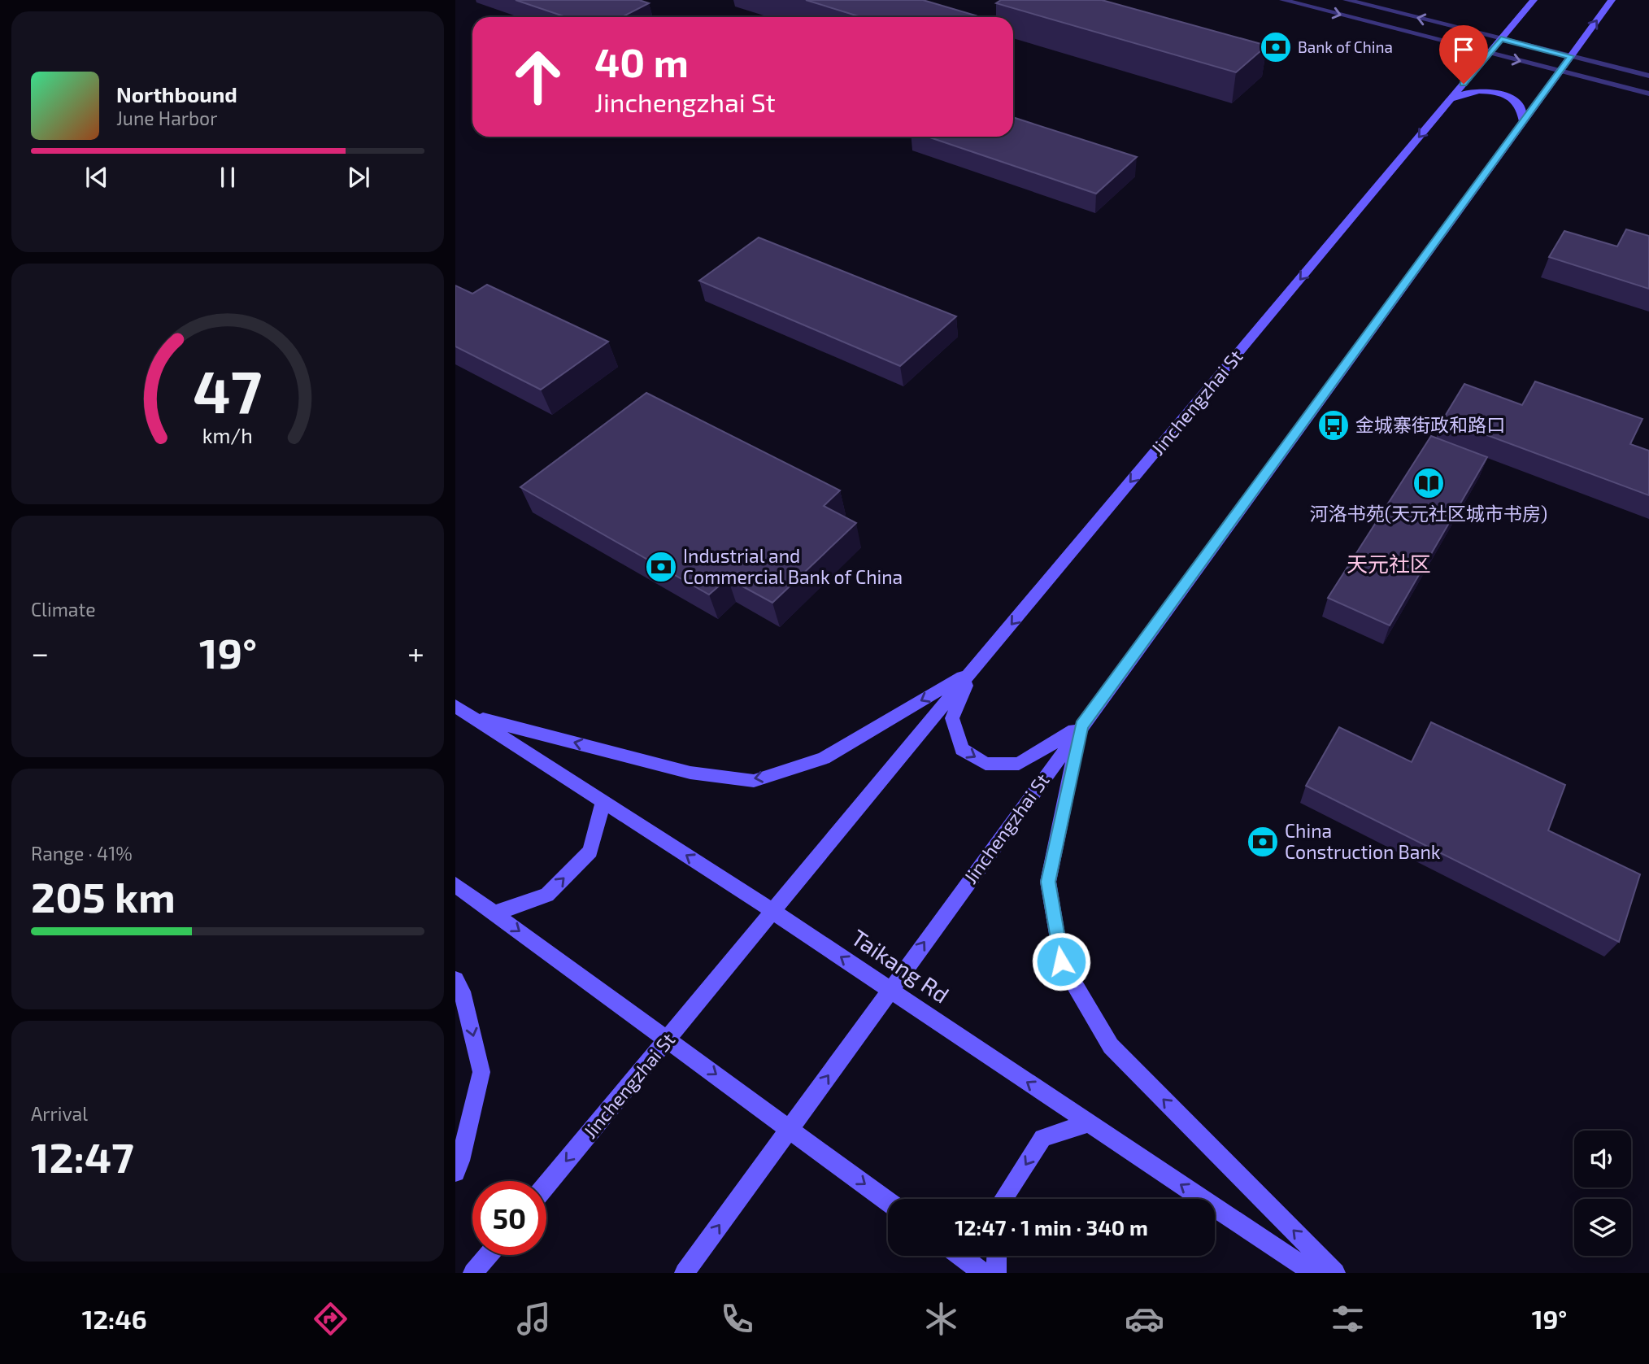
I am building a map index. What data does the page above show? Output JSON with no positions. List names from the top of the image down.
{
  "streets": {
    "main road": ["Jinchengzhai St", "Taikang Rd"]
  },
  "crossings": [
    ["Jinchengzhai St", "Taikang Rd"]
  ],
  "one_way": ["Taikang Rd"],
  "districts": ["天元社区"],
  "places": {
    "bank": ["Bank of China", "Industrial and Commercial Bank of China", "China Construction Bank"],
    "bus stop": ["金城寨街政和路口"],
    "library": ["河洛书苑(天元社区城市书房)"]
  },
  "page": {
    "turn": ["40 m", "Jinchengzhai St"],
    "song": ["Northbound", "June Harbor"],
    "tile": [
      "Climate",
      ["Range · 41%", "205 km"],
      ["Arrival", "12:47"]
    ],
    "heat": ["−", "19°", "+"],
    "limit": "50",
    "trip": "12:47 · 1 min · 340 m",
    "tabs": ["12:46", "19°"],
    "gauge": ["47", "km/h"]
  }
}
